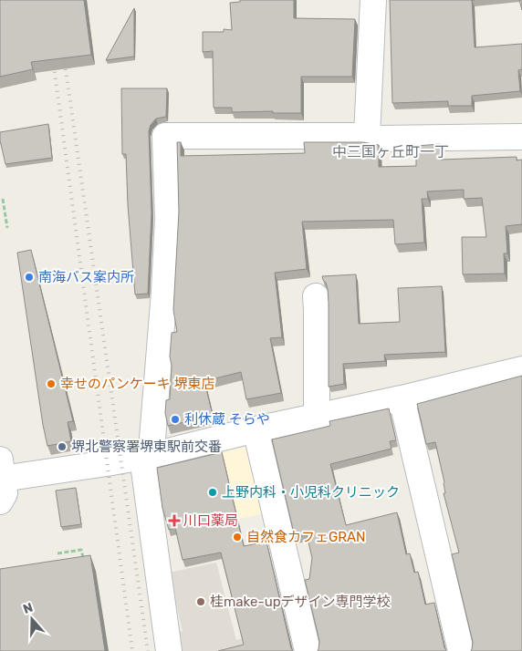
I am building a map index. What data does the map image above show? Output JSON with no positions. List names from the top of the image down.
{
  "districts": ["中三国ヶ丘町一丁"],
  "places": {
    "other": [
      "南海バス案内所",
      "幸せのパンケーキ 堺東店",
      "利休蔵 そらや",
      "堺北警察署堺東駅前交番",
      "上野内科・小児科クリニック",
      "自然食カフェGRAN",
      "桂make-upデザイン専門学校"
    ],
    "health": ["川口薬局"]
  },
  "north": "top"
}
